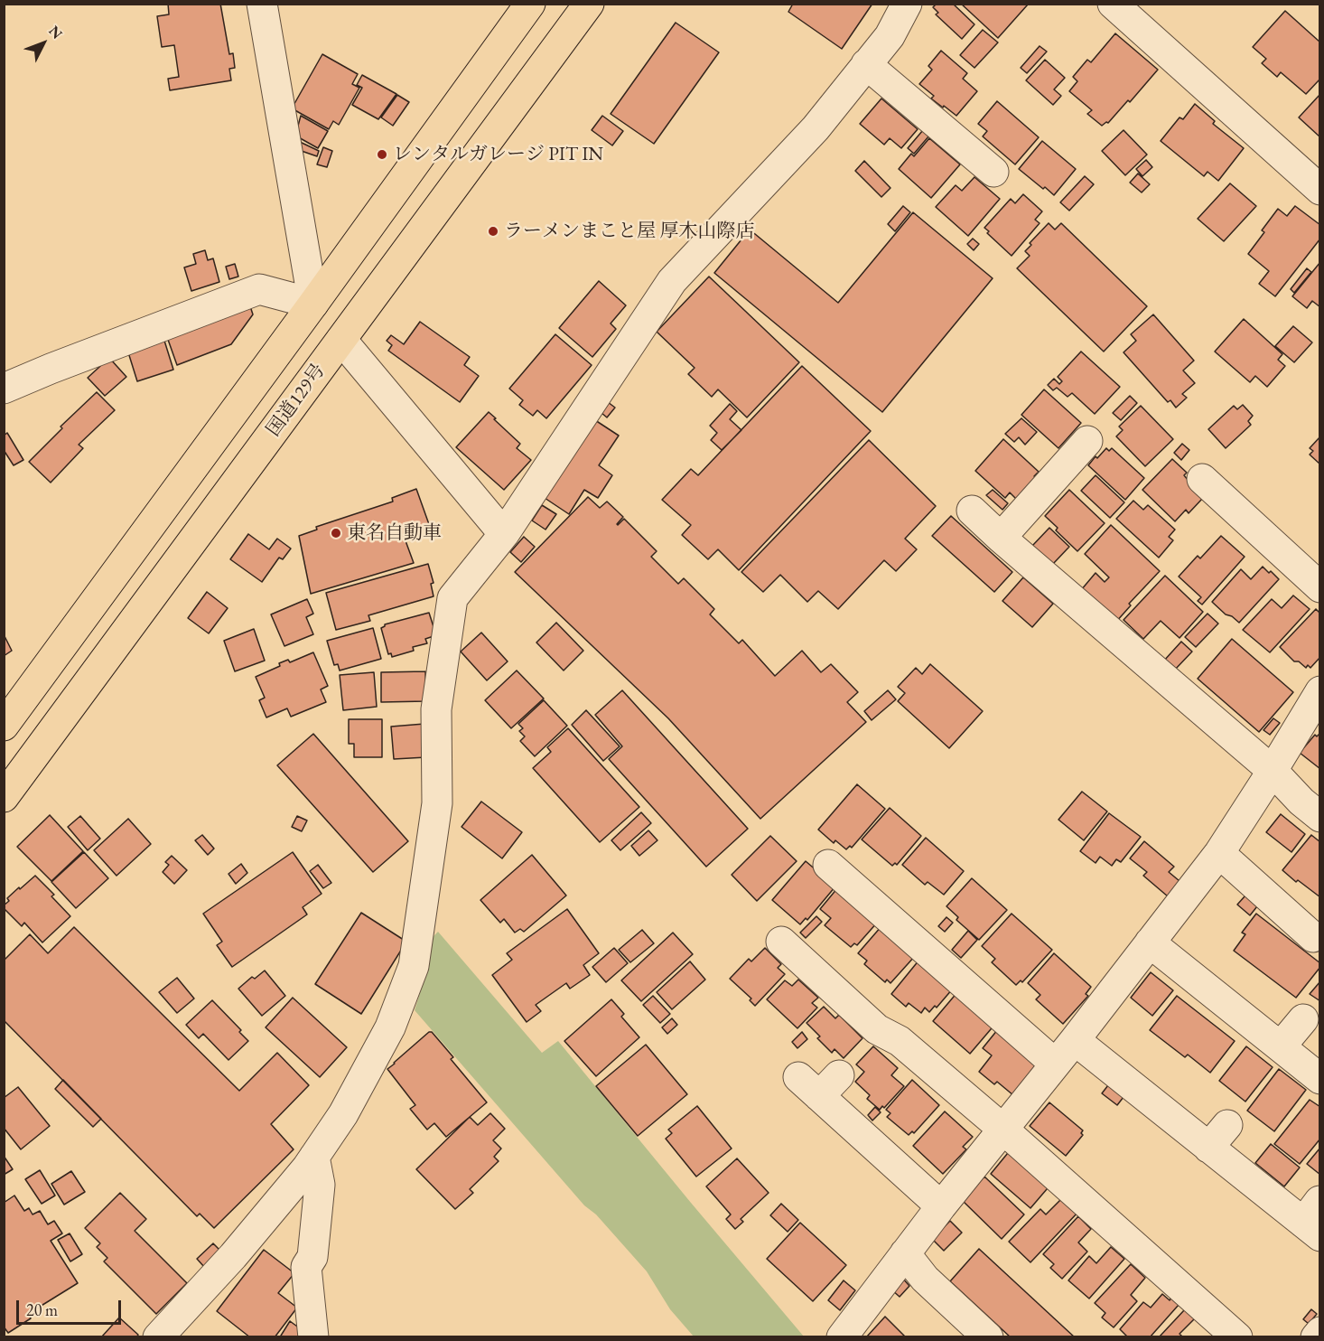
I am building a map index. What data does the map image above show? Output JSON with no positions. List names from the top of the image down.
{
  "streets": {
    "highway": ["国道129号"]
  },
  "places": ["レンタルガレージ PIT IN", "ラーメンまこと屋 厚木山際店", "東名自動車"],
  "scale_bar": "20 m",
  "north": "top right"
}
